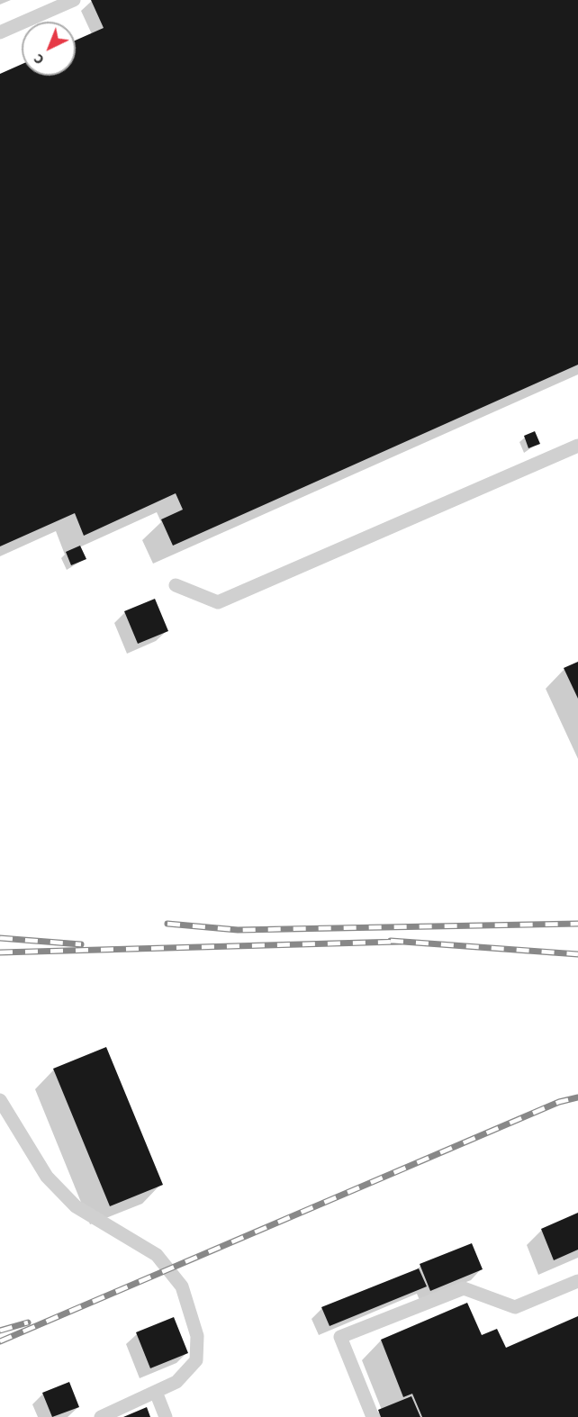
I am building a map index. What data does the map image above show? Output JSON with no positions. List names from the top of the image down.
{
  "north": "bottom left"
}
